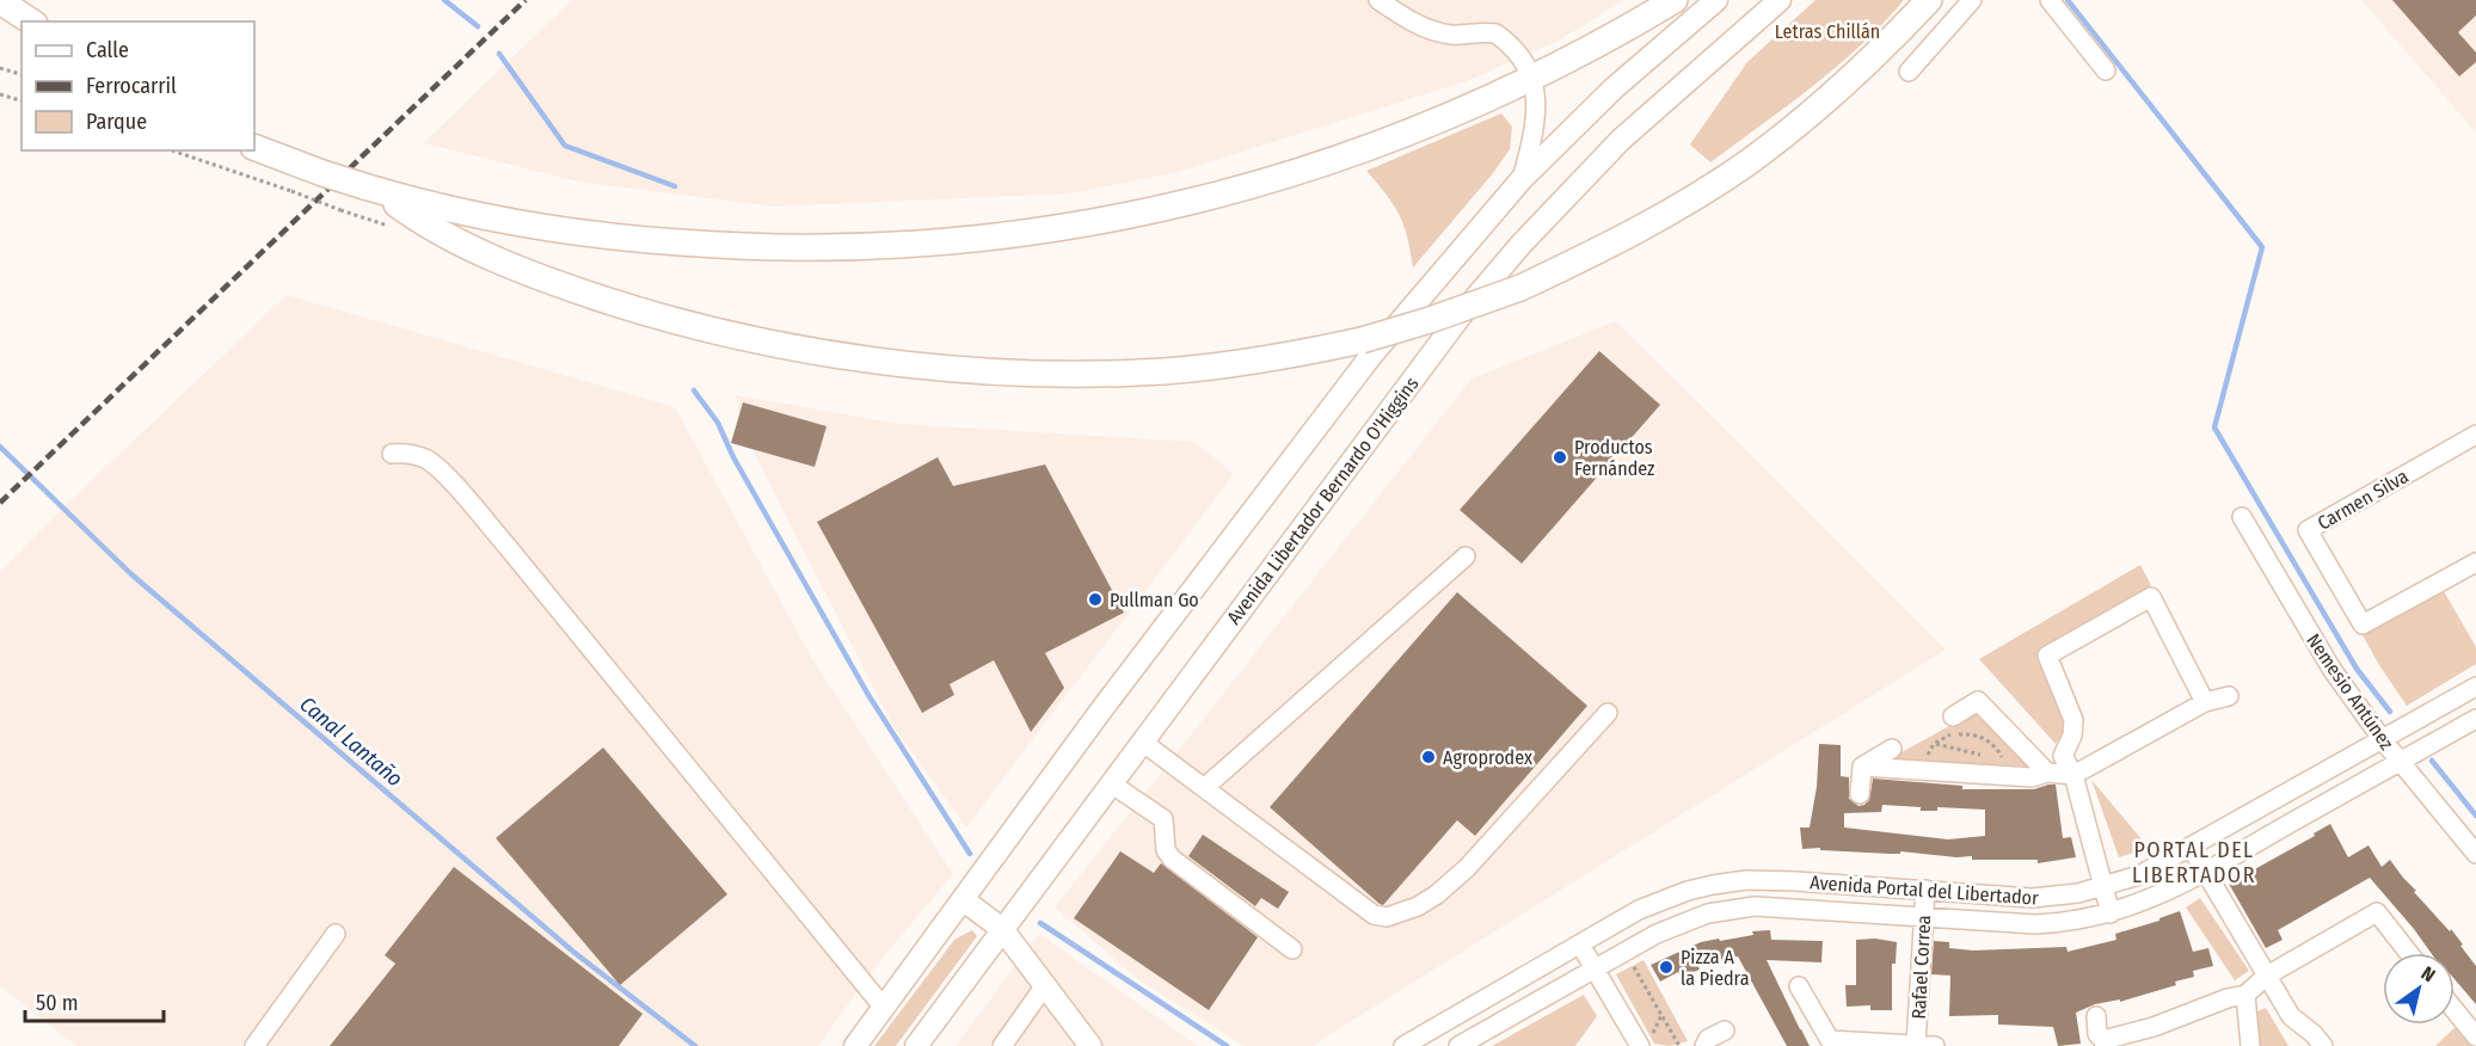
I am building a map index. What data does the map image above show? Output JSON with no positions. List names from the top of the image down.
{
  "streets": {
    "main road": ["Avenida Libertador Bernardo O'Higgins"],
    "street": [
      "Carmen Silva",
      "Nemesio Antúnez",
      "Avenida Portal del Libertador",
      "Rafael Correa"
    ]
  },
  "crossings": [
    ["Nemesio Antúnez", "Avenida Portal del Libertador"],
    ["Avenida Portal del Libertador", "Rafael Correa"]
  ],
  "districts": ["PORTAL DEL LIBERTADOR"],
  "water": ["Canal Lantaño"],
  "parks": ["Letras Chillán"],
  "places": [
    "Productos Fernández",
    "Pullman Go",
    "Agroprodex",
    "Pizza A la Piedra"
  ],
  "legend": ["Calle", "Ferrocarril", "Parque"],
  "scale_bar": "50 m",
  "north": "top right"
}
